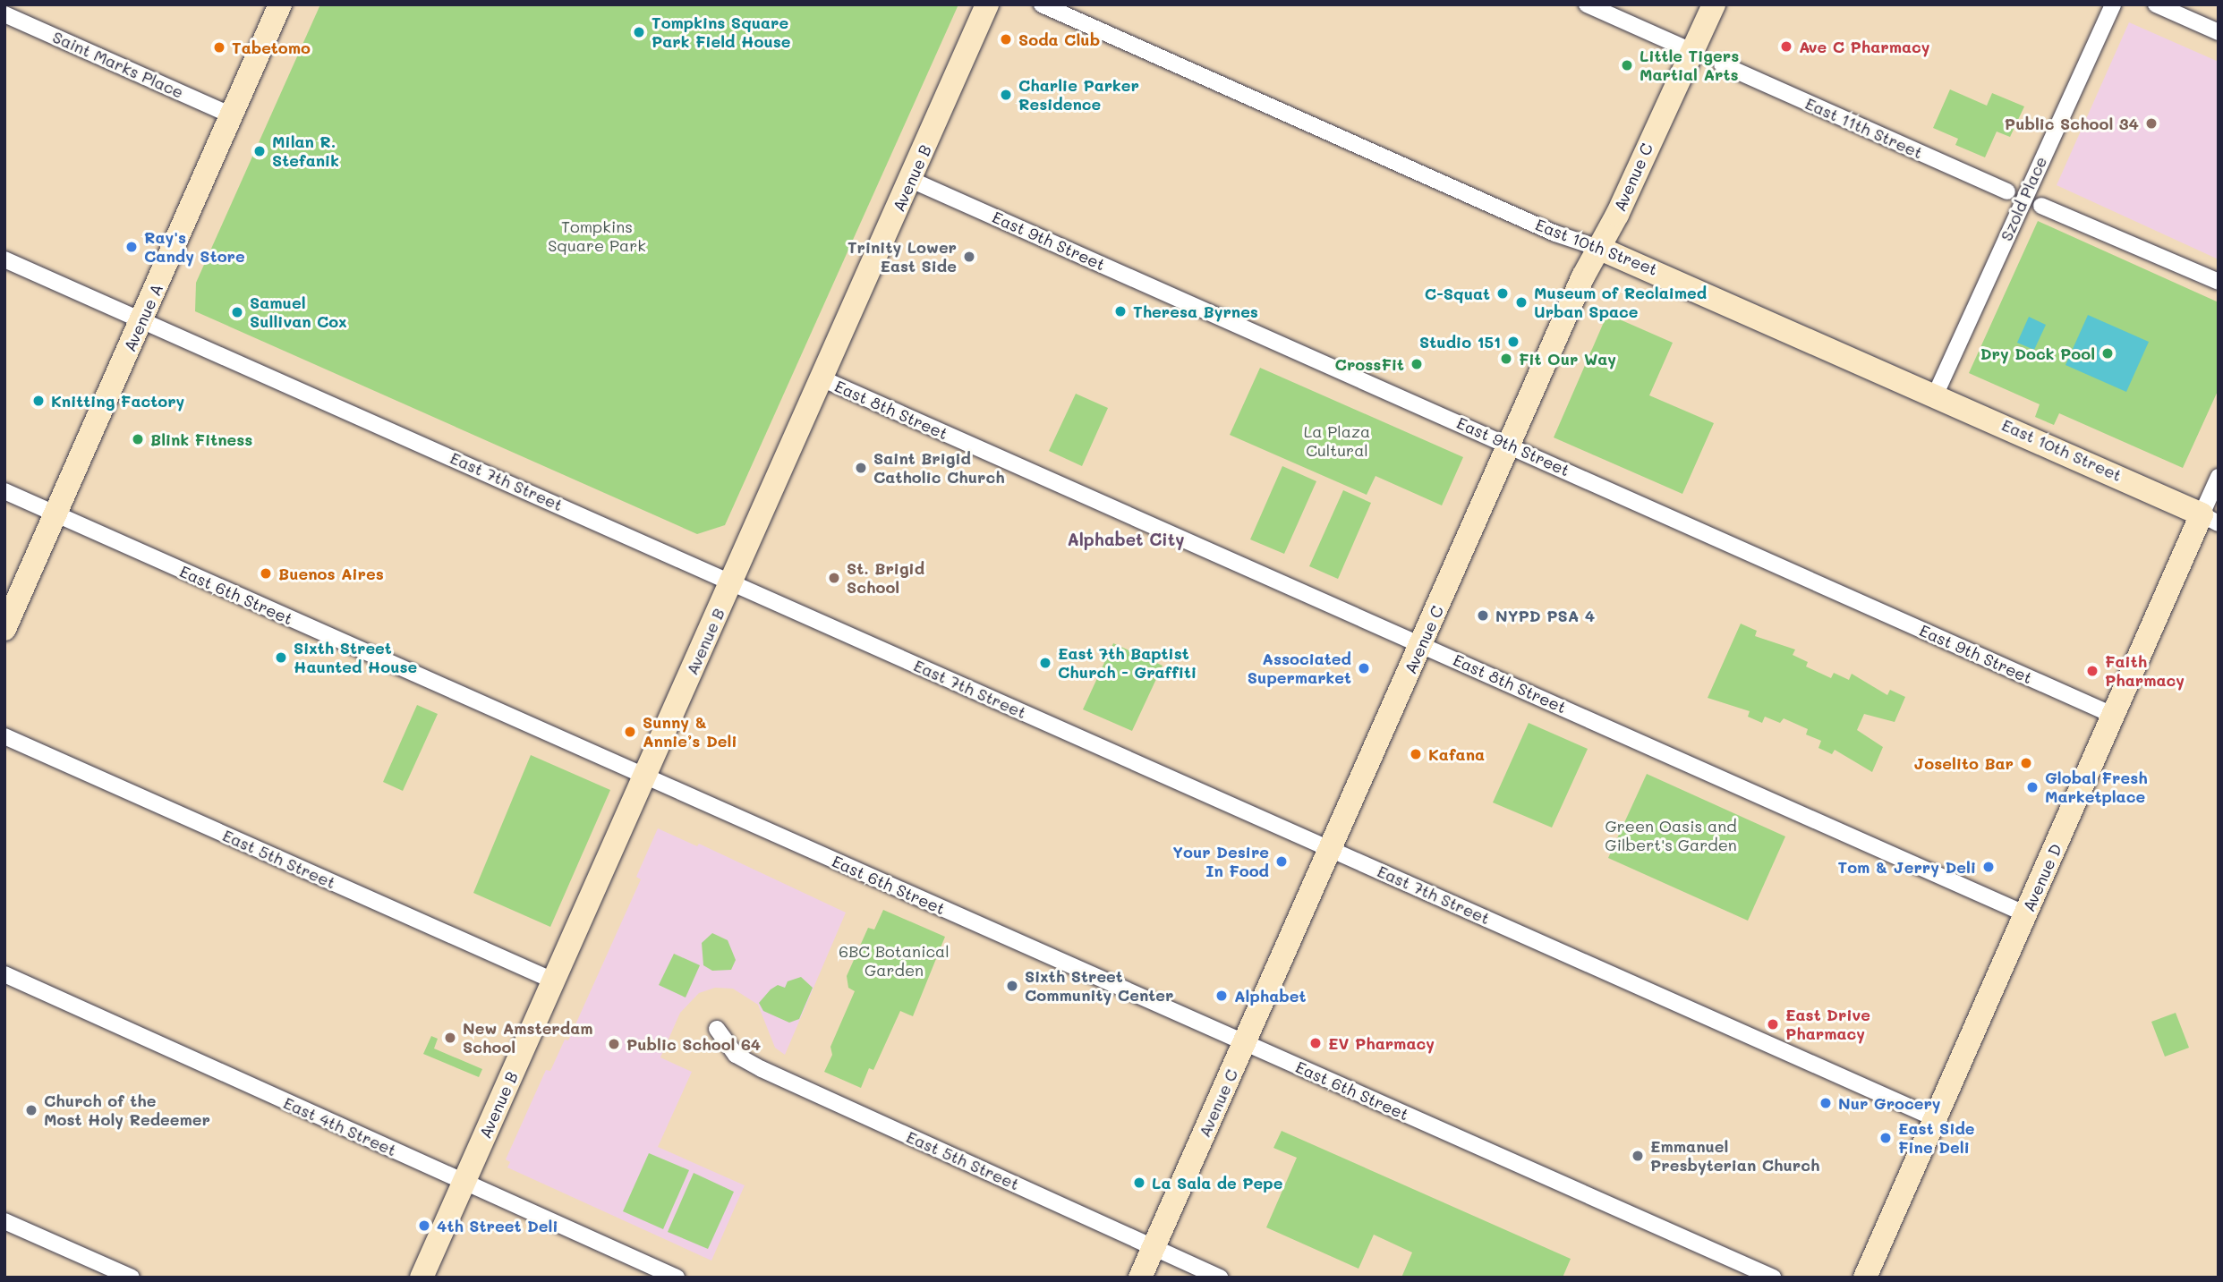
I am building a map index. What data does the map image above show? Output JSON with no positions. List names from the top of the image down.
{
  "streets": {
    "street": [
      "Saint Marks Place",
      "East 11th Street",
      "Avenue C",
      "Avenue B",
      "Szold Place",
      "East 9th Street",
      "East 10th Street",
      "Avenue A",
      "East 8th Street",
      "East 7th Street",
      "East 6th Street",
      "East 5th Street",
      "Avenue D",
      "East 4th Street"
    ]
  },
  "crossings": [
    ["Saint Marks Place", "Avenue A"],
    ["Avenue C", "East 9th Street"],
    ["Avenue C", "East 10th Street"],
    ["Avenue C", "East 8th Street"],
    ["Avenue C", "East 7th Street"],
    ["Avenue C", "East 6th Street"],
    ["Avenue C", "East 5th Street"],
    ["Avenue B", "East 9th Street"],
    ["Avenue B", "East 8th Street"],
    ["Avenue B", "East 7th Street"],
    ["Avenue B", "East 6th Street"],
    ["Avenue B", "East 5th Street"],
    ["Avenue B", "East 4th Street"],
    ["Szold Place", "East 10th Street"],
    ["East 9th Street", "Avenue D"],
    ["East 10th Street", "Avenue D"],
    ["Avenue A", "East 7th Street"],
    ["Avenue A", "East 6th Street"],
    ["East 8th Street", "Avenue D"],
    ["East 7th Street", "Avenue D"]
  ],
  "districts": ["Alphabet City"],
  "parks": [
    "Tompkins Square Park",
    "La Plaza Cultural",
    "Green Oasis and Gilbert's Garden",
    "6BC Botanical Garden"
  ],
  "places": [
    "Tompkins Square Park Field House",
    "Soda Club",
    "Ave C Pharmacy",
    "Tabetomo",
    "Little Tigers Martial Arts",
    "Charlie Parker Residence",
    "Public School 34",
    "Milan R. Stefanik",
    "Ray's Candy Store",
    "Trinity Lower East Side",
    "C-Squat",
    "Museum of Reclaimed Urban Space",
    "Theresa Byrnes",
    "Samuel Sullivan Cox",
    "Studio 151",
    "Dry Dock Pool",
    "Fit Our Way",
    "CrossFit",
    "Knitting Factory",
    "Blink Fitness",
    "Saint Brigid Catholic Church",
    "Buenos Aires",
    "St. Brigid School",
    "NYPD PSA 4",
    "Sixth Street Haunted House",
    "East 7th Baptist Church - Graffiti",
    "Associated Supermarket",
    "Faith Pharmacy",
    "Sunny & Annie’s Deli",
    "Kafana",
    "Joselito Bar",
    "Global Fresh Marketplace",
    "Your Desire In Food",
    "Tom & Jerry Deli",
    "Sixth Street Community Center",
    "Alphabet",
    "East Drive Pharmacy",
    "New Amsterdam School",
    "EV Pharmacy",
    "Public School 64",
    "Nur Grocery",
    "Church of the Most Holy Redeemer",
    "East Side Fine Deli",
    "Emmanuel Presbyterian Church",
    "La Sala de Pepe",
    "4th Street Deli"
  ]
}
